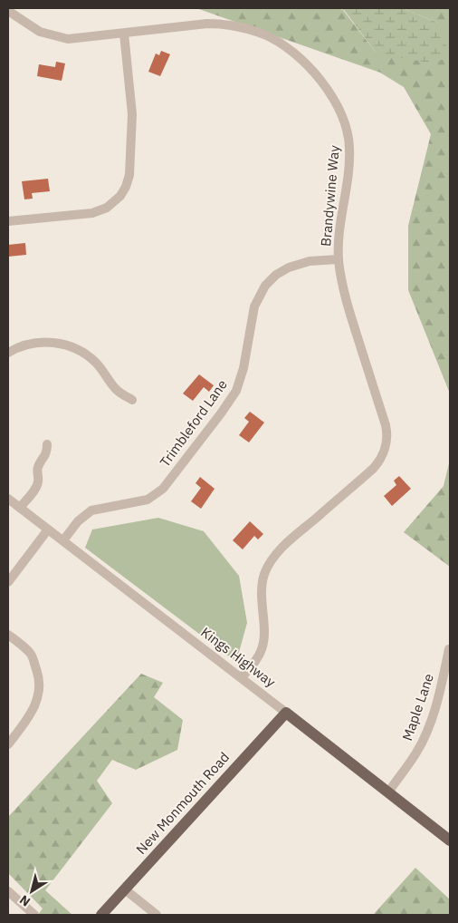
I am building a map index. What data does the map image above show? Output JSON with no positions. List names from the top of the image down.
{
  "streets": {
    "main road": ["Kings Highway", "New Monmouth Road"],
    "street": ["Brandywine Way", "Trimbleford Lane", "Maple Lane"]
  },
  "crossings": [
    ["Brandywine Way", "Trimbleford Lane"],
    ["Brandywine Way", "Kings Highway"],
    ["Trimbleford Lane", "Kings Highway"],
    ["Kings Highway", "Maple Lane"],
    ["Kings Highway", "New Monmouth Road"]
  ],
  "north": "bottom left"
}
